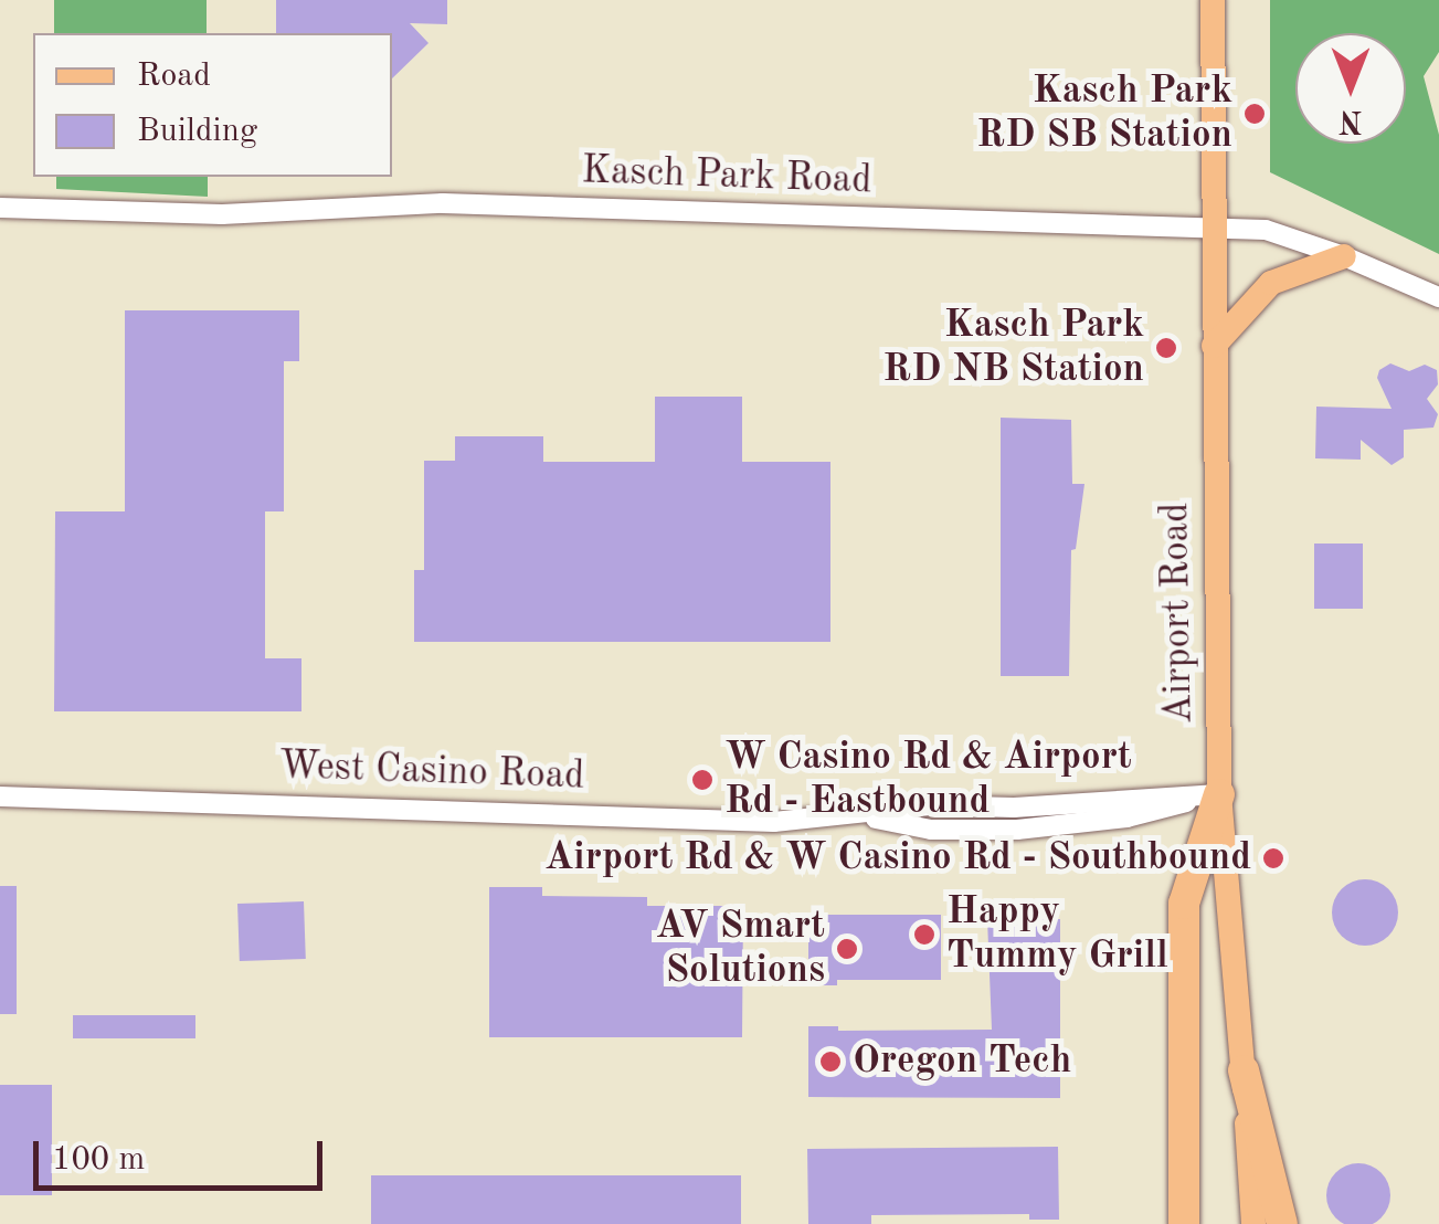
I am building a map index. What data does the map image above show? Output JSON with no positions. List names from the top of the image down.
{
  "streets": {
    "main road": ["Airport Road"],
    "street": ["Kasch Park Road", "West Casino Road"]
  },
  "crossings": [
    ["Kasch Park Road", "Airport Road"],
    ["Airport Road", "West Casino Road"]
  ],
  "places": [
    "Kasch Park RD SB Station",
    "Kasch Park RD NB Station",
    "W Casino Rd & Airport Rd - Eastbound",
    "Airport Rd & W Casino Rd - Southbound",
    "Happy Tummy Grill",
    "AV Smart Solutions",
    "Oregon Tech"
  ],
  "legend": ["Road", "Building"],
  "scale_bar": "100 m",
  "north": "bottom"
}
